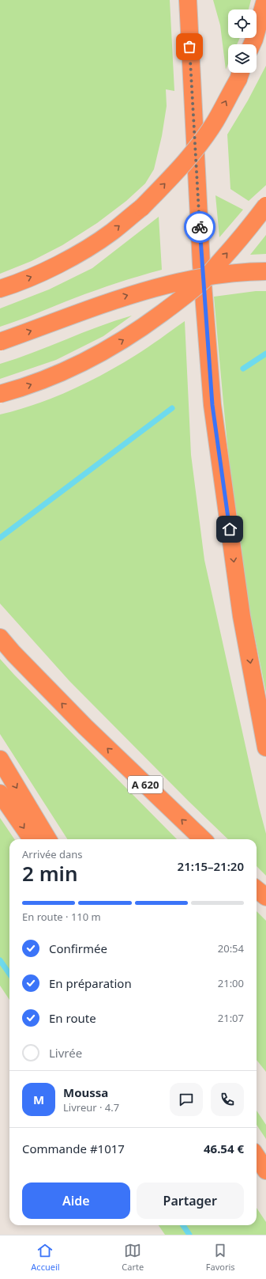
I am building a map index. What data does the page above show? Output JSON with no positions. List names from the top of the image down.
{
  "streets": {
    "highway": ["A 620"]
  },
  "page": {
    "heading": ["2 min", "Arrivée dans", "21:15–21:20"],
    "panel": [
      "Moussa",
      "Livreur · 4.7",
      "Commande #1017",
      "46.54 €"
    ],
    "bar": "En route · 110 m",
    "list": [
      ["Confirmée", "20:54"],
      ["En préparation", "21:00"],
      ["En route", "21:07"],
      "Livrée"
    ],
    "round": "M",
    "buttons": ["Aide", "Partager"],
    "tabs": ["Accueil", "Carte", "Favoris"]
  }
}
